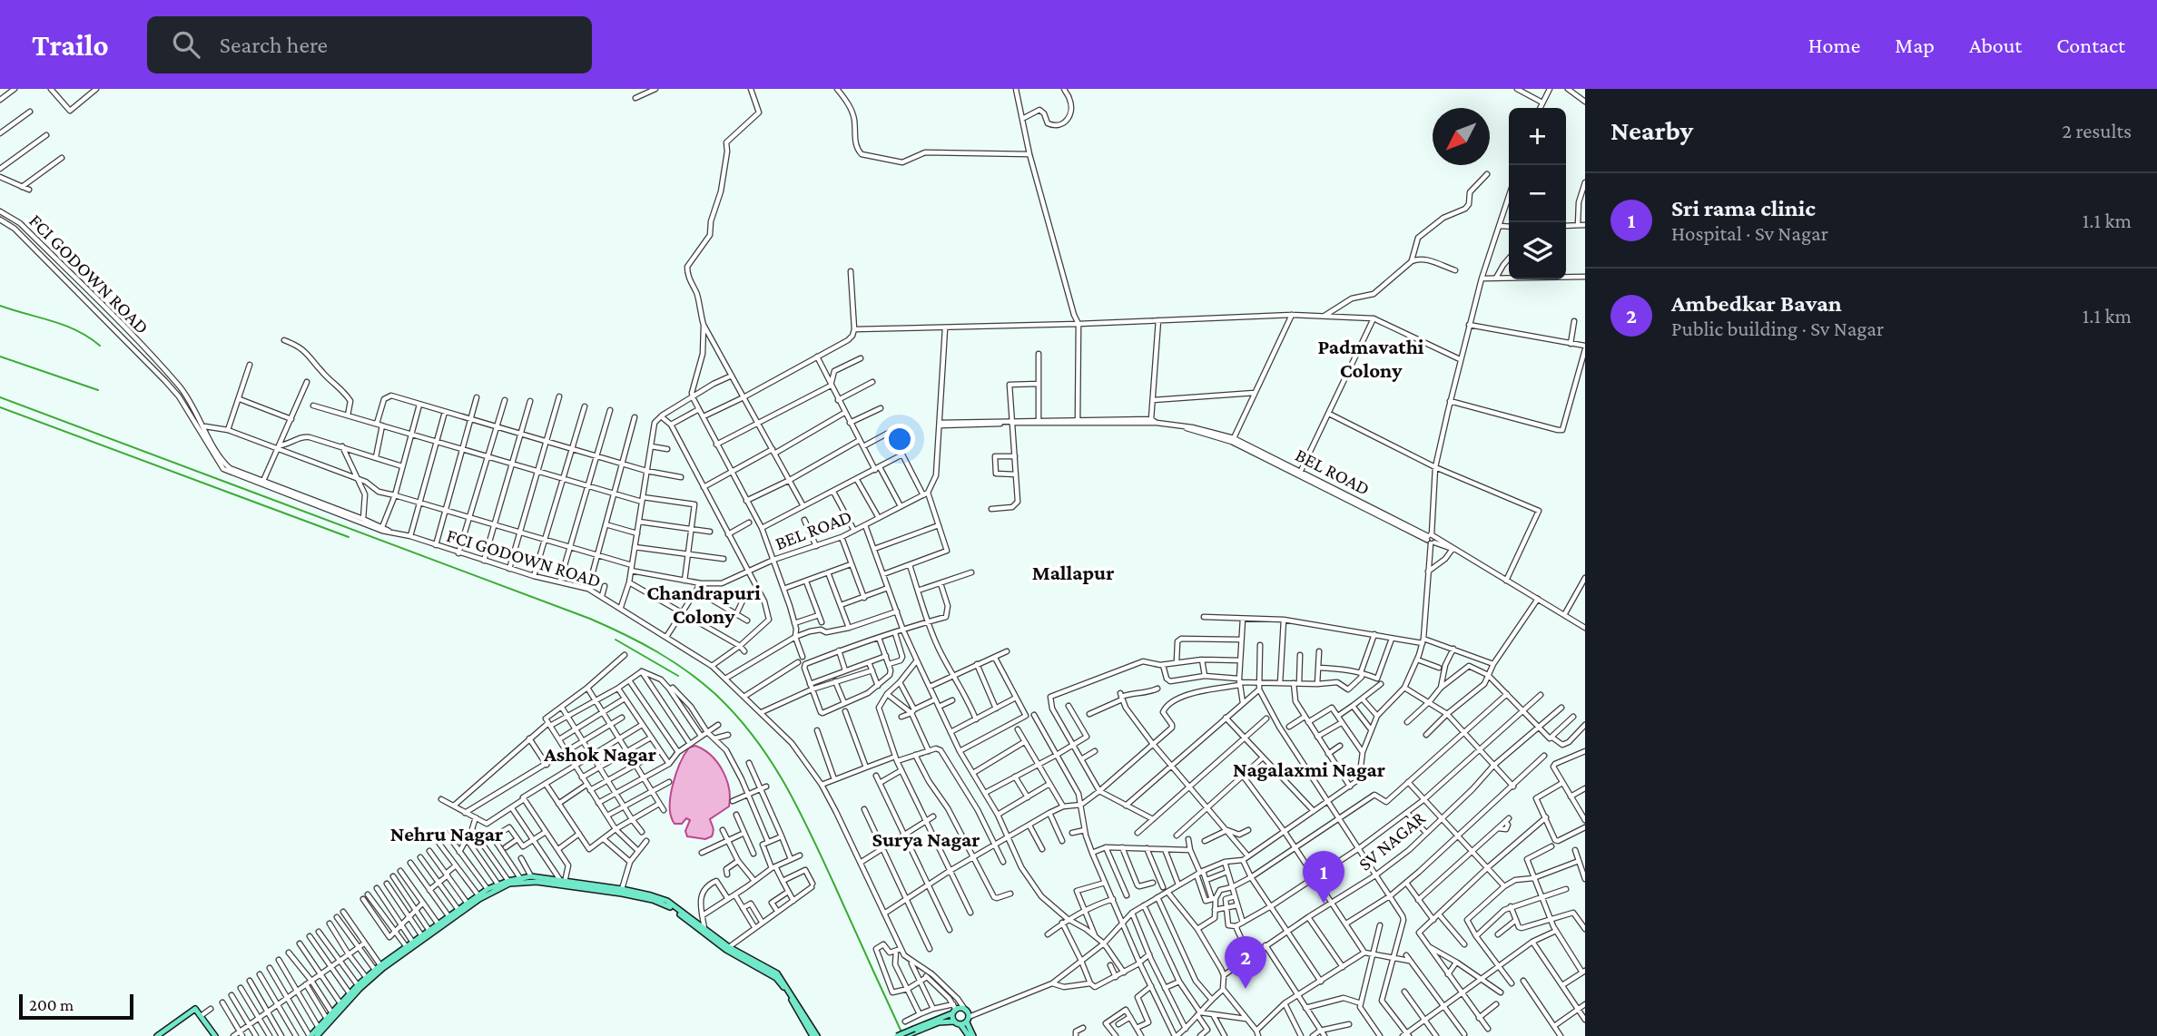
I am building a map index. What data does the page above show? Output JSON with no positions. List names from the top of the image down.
{
  "streets": {
    "street": ["FCI GODOWN ROAD", "BEL ROAD", "SV NAGAR"]
  },
  "crossings": [
    ["FCI GODOWN ROAD", "BEL ROAD"]
  ],
  "districts": [
    "Padmavathi Colony",
    "Mallapur",
    "Chandrapuri Colony",
    "Ashok Nagar",
    "Nagalaxmi Nagar",
    "Nehru Nagar",
    "Surya Nagar"
  ],
  "scale_bar": "200 m",
  "north": "bottom left",
  "page": {
    "header": "Trailo",
    "search": "Search here",
    "nav": [
      "Home",
      "Map",
      "About",
      "Contact"
    ],
    "heading": ["Nearby", "2 results"],
    "map_buttons": ["+", "−"],
    "list": [
      {
        "mark": "1",
        "name": "Sri rama clinic",
        "note": "Hospital · Sv Nagar",
        "value": "1.1 km"
      },
      {
        "mark": "2",
        "name": "Ambedkar Bavan",
        "note": "Public building · Sv Nagar",
        "value": "1.1 km"
      }
    ],
    "pins": ["1", "2"],
    "scale": "200 m"
  }
}
